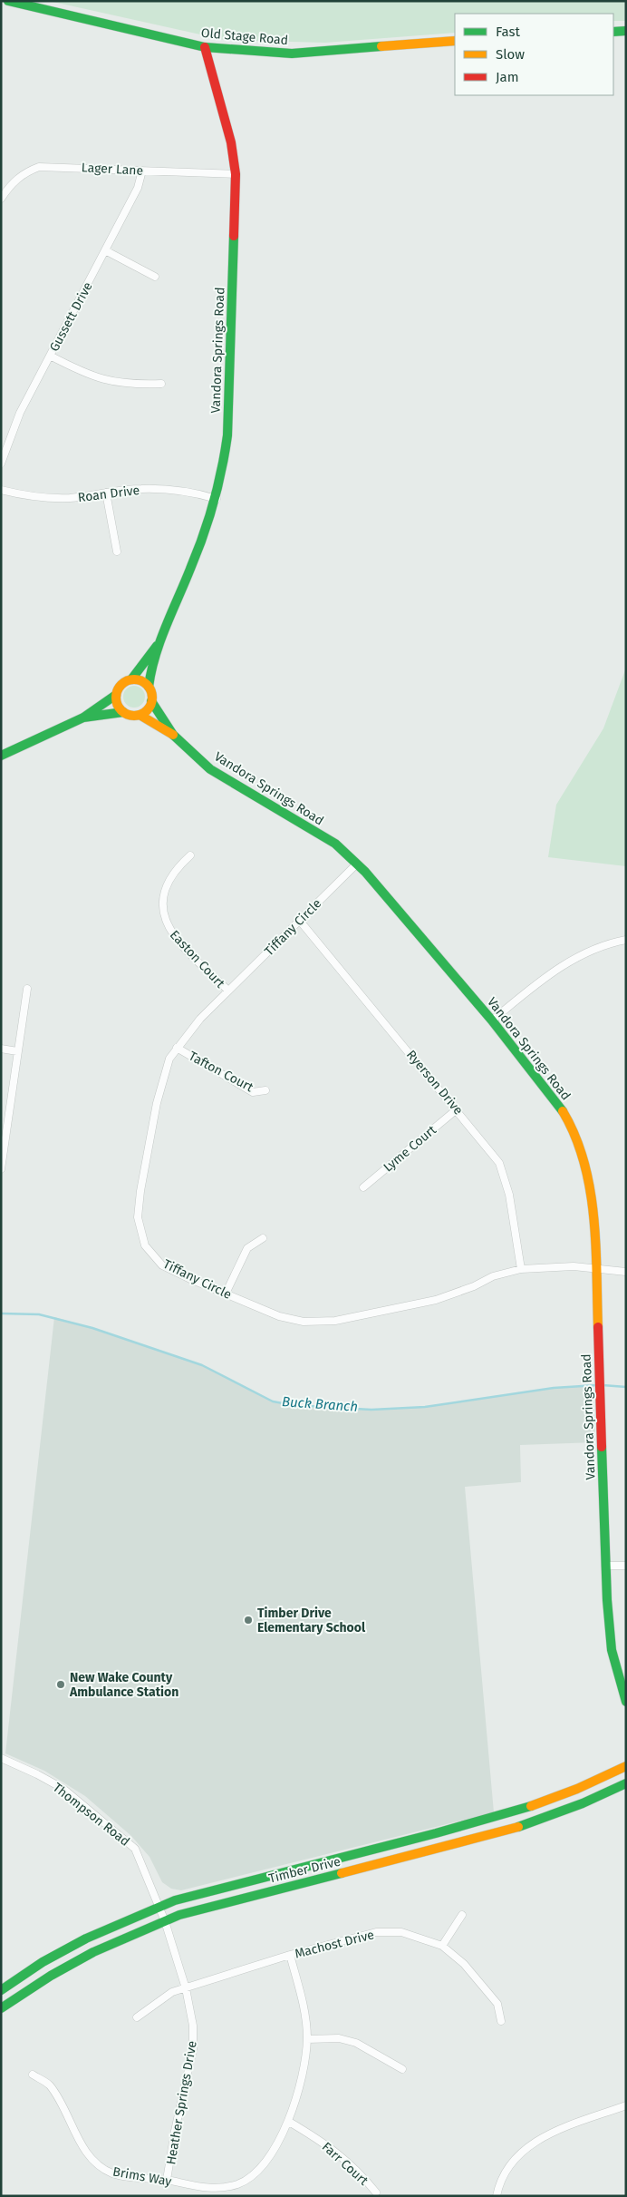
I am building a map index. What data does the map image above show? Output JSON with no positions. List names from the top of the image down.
{
  "streets": {
    "street": [
      "Old Stage Road",
      "Lager Lane",
      "Gussett Drive",
      "Vandora Springs Road",
      "Roan Drive",
      "Tiffany Circle",
      "Easton Court",
      "Tafton Court",
      "Ryerson Drive",
      "Lyme Court",
      "Thompson Road",
      "Timber Drive",
      "Machost Drive",
      "Heather Springs Drive",
      "Farr Court",
      "Brims Way"
    ]
  },
  "crossings": [
    ["Old Stage Road", "Vandora Springs Road"],
    ["Lager Lane", "Gussett Drive"],
    ["Lager Lane", "Vandora Springs Road"],
    ["Vandora Springs Road", "Roan Drive"],
    ["Vandora Springs Road", "Tiffany Circle"],
    ["Tiffany Circle", "Easton Court"],
    ["Tiffany Circle", "Tafton Court"],
    ["Tiffany Circle", "Ryerson Drive"],
    ["Ryerson Drive", "Lyme Court"],
    ["Thompson Road", "Timber Drive"],
    ["Thompson Road", "Heather Springs Drive"],
    ["Timber Drive", "Heather Springs Drive"],
    ["Machost Drive", "Heather Springs Drive"],
    ["Machost Drive", "Brims Way"],
    ["Heather Springs Drive", "Brims Way"],
    ["Farr Court", "Brims Way"]
  ],
  "water": ["Buck Branch"],
  "places": ["Timber Drive Elementary School", "New Wake County Ambulance Station"],
  "legend": ["Fast", "Slow", "Jam"]
}
